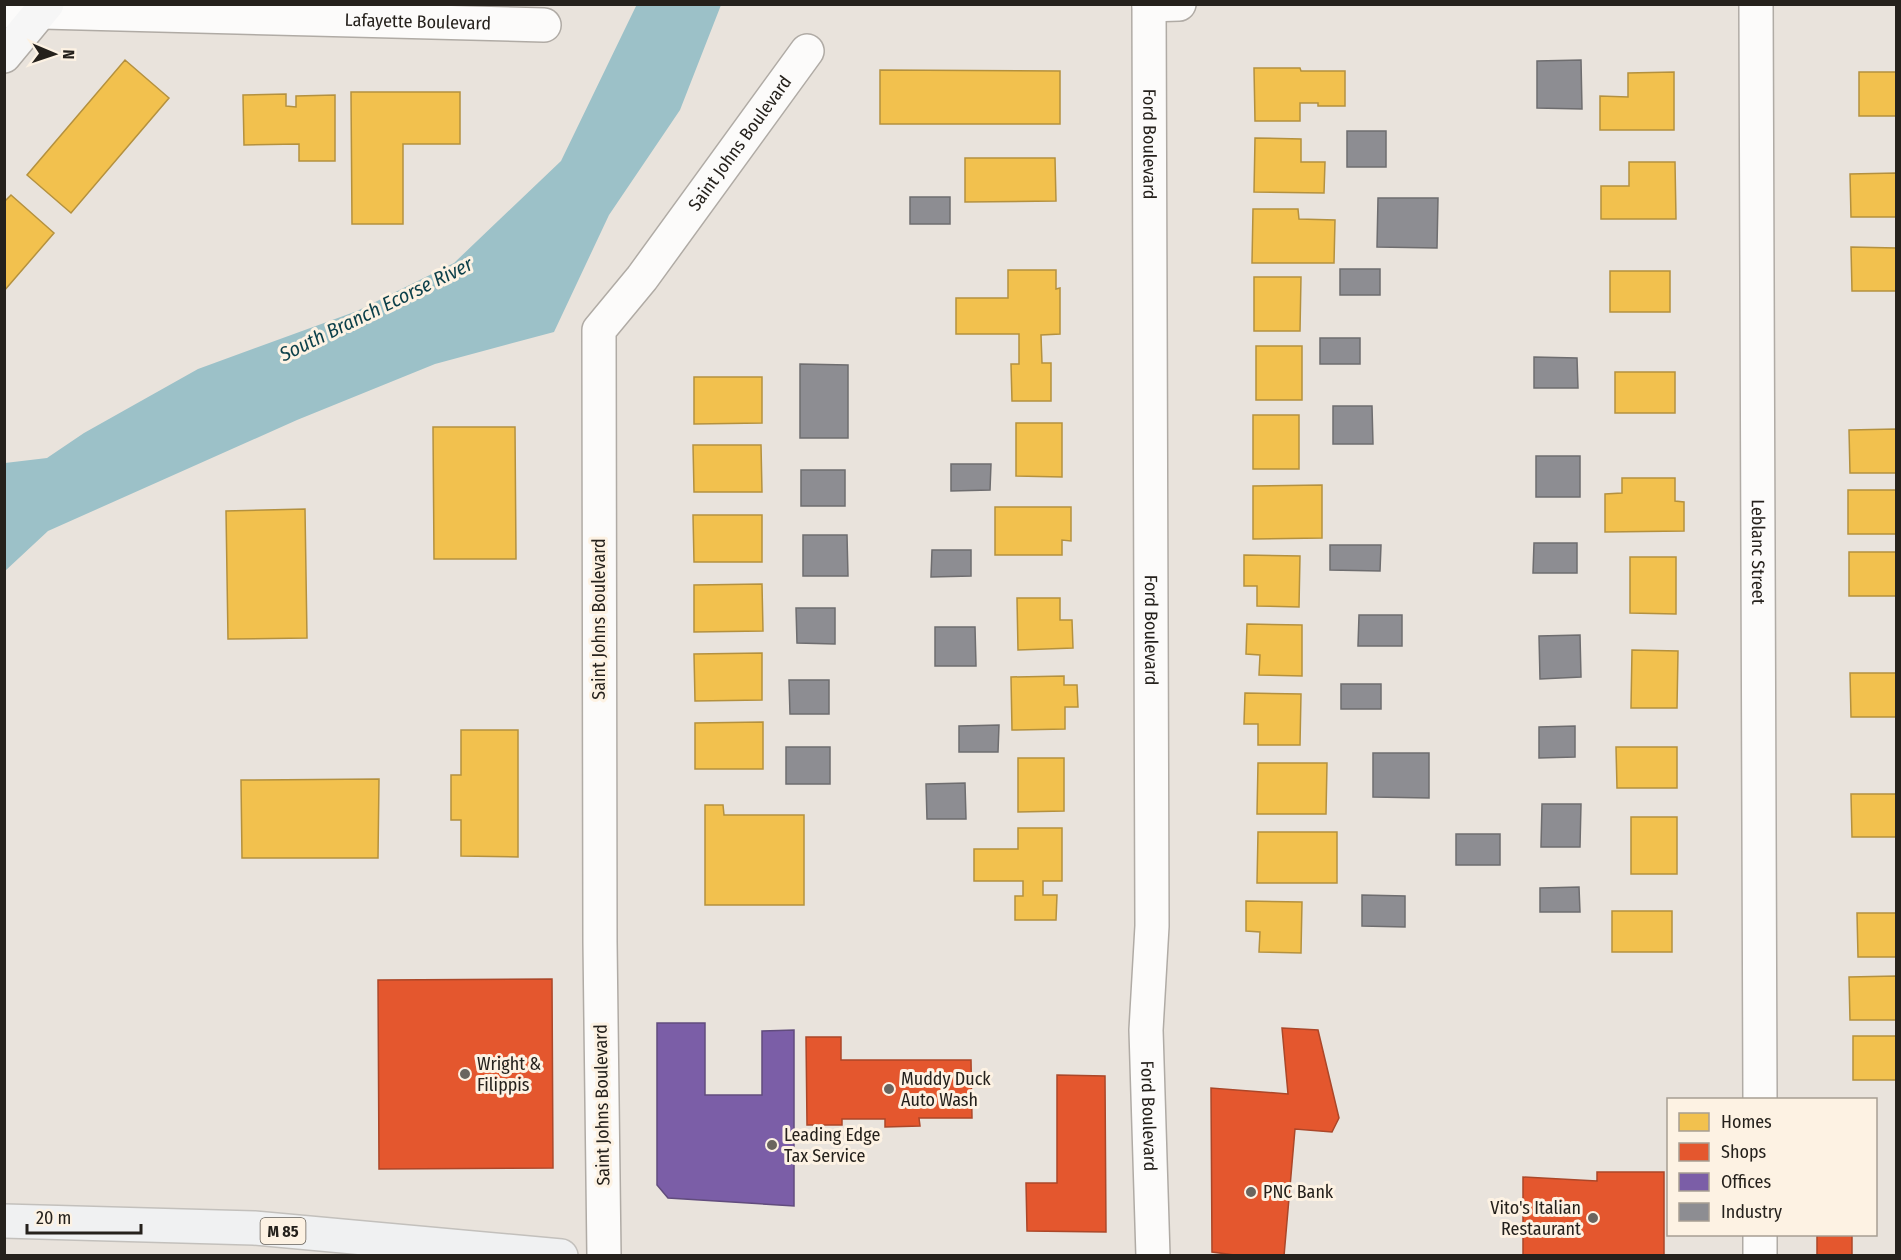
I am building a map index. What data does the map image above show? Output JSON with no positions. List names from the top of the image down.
{
  "streets": {
    "main road": ["M 85"],
    "street": [
      "Lafayette Boulevard",
      "Saint Johns Boulevard",
      "Ford Boulevard",
      "Leblanc Street"
    ]
  },
  "water": ["South Branch Ecorse River"],
  "places": [
    "Wright & Filippis",
    "Muddy Duck Auto Wash",
    "Leading Edge Tax Service",
    "PNC Bank",
    "Vito's Italian Restaurant"
  ],
  "legend": [
    "Homes",
    "Shops",
    "Offices",
    "Industry"
  ],
  "scale_bar": "20 m",
  "north": "right"
}
